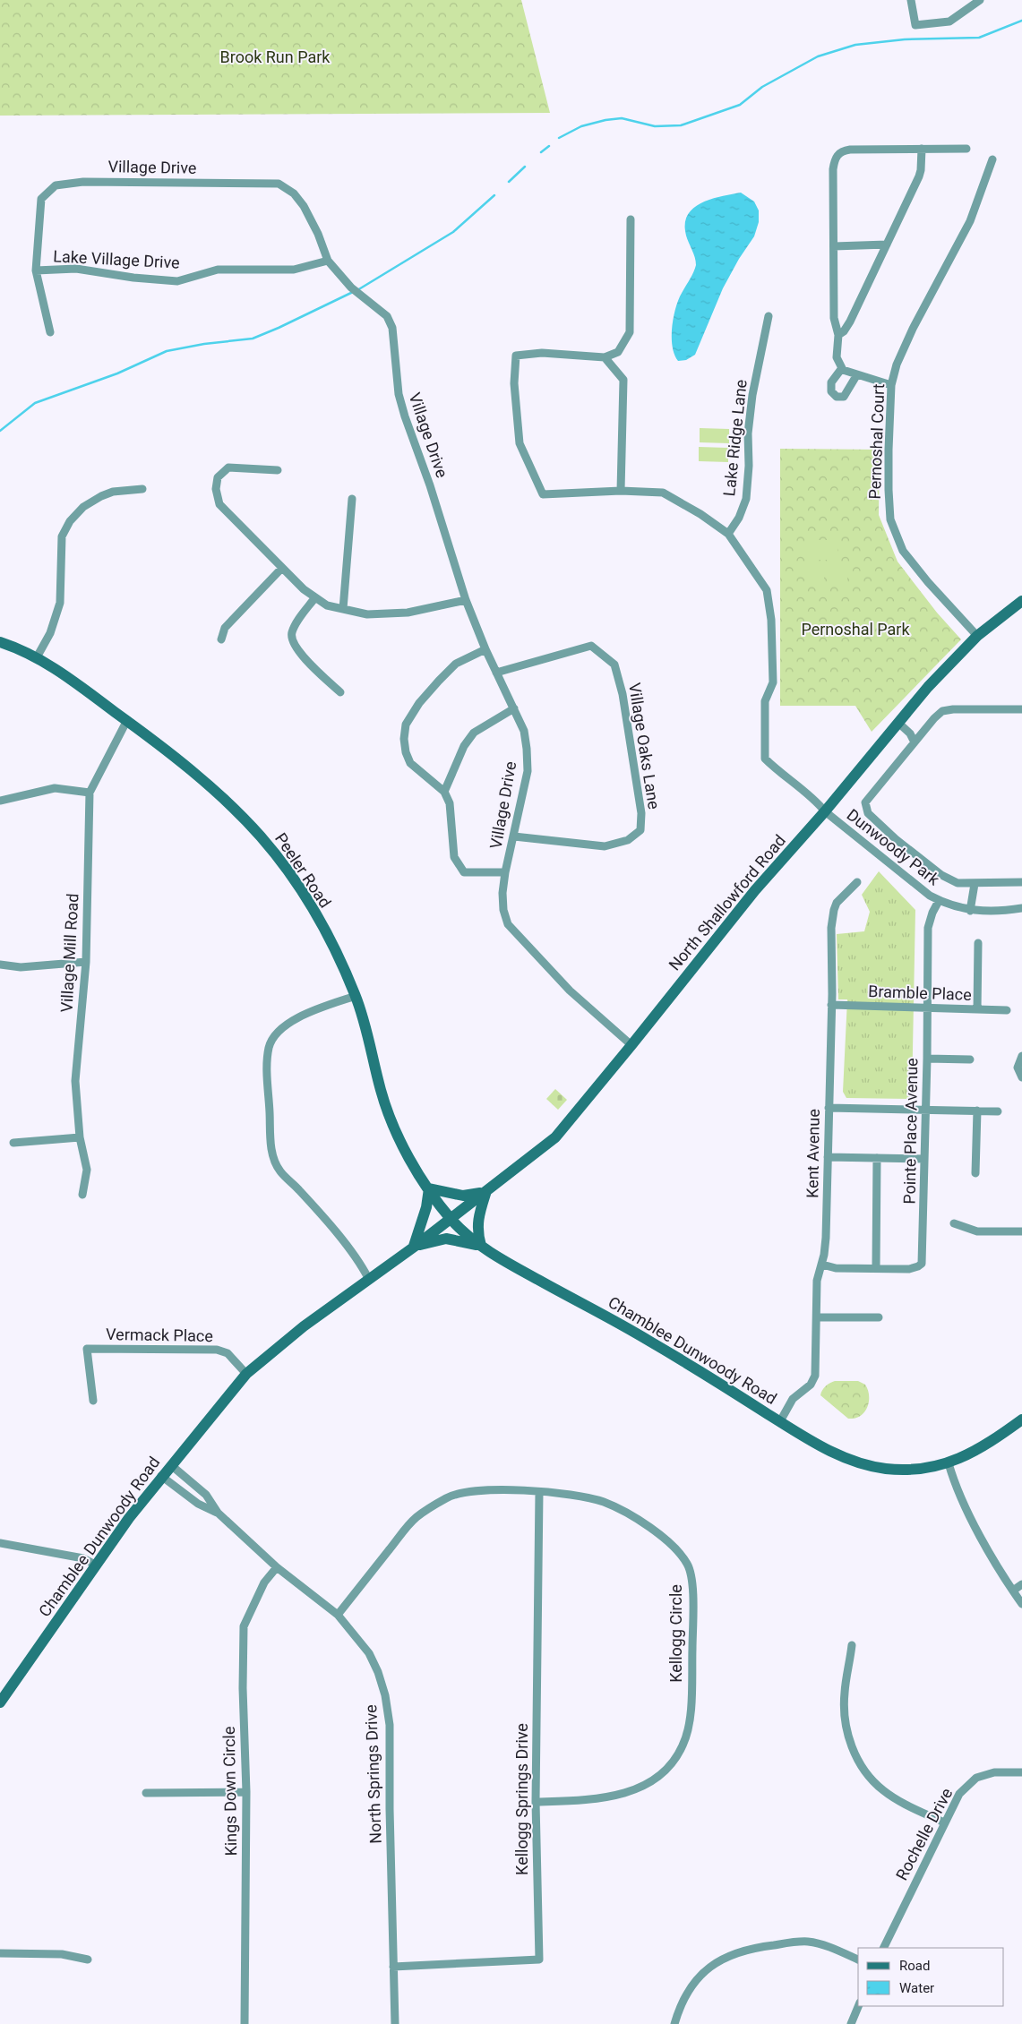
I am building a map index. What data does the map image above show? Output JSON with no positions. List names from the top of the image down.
{
  "streets": {
    "street": [
      "Village Drive",
      "Lake Village Drive",
      "Lake Ridge Lane",
      "Pernoshal Court",
      "Village Oaks Lane",
      "Dunwoody Park",
      "Peeler Road",
      "North Shallowford Road",
      "Village Mill Road",
      "Bramble Place",
      "Pointe Place Avenue",
      "Kent Avenue",
      "Vermack Place",
      "Chamblee Dunwoody Road",
      "Kellogg Circle",
      "North Springs Drive",
      "Kings Down Circle",
      "Kellogg Springs Drive",
      "Rochelle Drive"
    ]
  },
  "crossings": [
    ["Village Drive", "Lake Village Drive"],
    ["Village Drive", "Village Oaks Lane"],
    ["Village Drive", "North Shallowford Road"],
    ["Pernoshal Court", "North Shallowford Road"],
    ["Dunwoody Park", "North Shallowford Road"],
    ["Dunwoody Park", "Pointe Place Avenue"],
    ["Peeler Road", "North Shallowford Road"],
    ["Peeler Road", "Village Mill Road"],
    ["Peeler Road", "Chamblee Dunwoody Road"],
    ["North Shallowford Road", "Chamblee Dunwoody Road"],
    ["Bramble Place", "Pointe Place Avenue"],
    ["Bramble Place", "Kent Avenue"],
    ["Pointe Place Avenue", "Kent Avenue"],
    ["Kent Avenue", "Chamblee Dunwoody Road"],
    ["Vermack Place", "Chamblee Dunwoody Road"],
    ["Chamblee Dunwoody Road", "North Springs Drive"],
    ["Kellogg Circle", "North Springs Drive"],
    ["Kellogg Circle", "Kellogg Springs Drive"],
    ["North Springs Drive", "Kings Down Circle"],
    ["North Springs Drive", "Kellogg Springs Drive"]
  ],
  "parks": ["Brook Run Park", "Pernoshal Park"],
  "legend": ["Road", "Water"]
}
